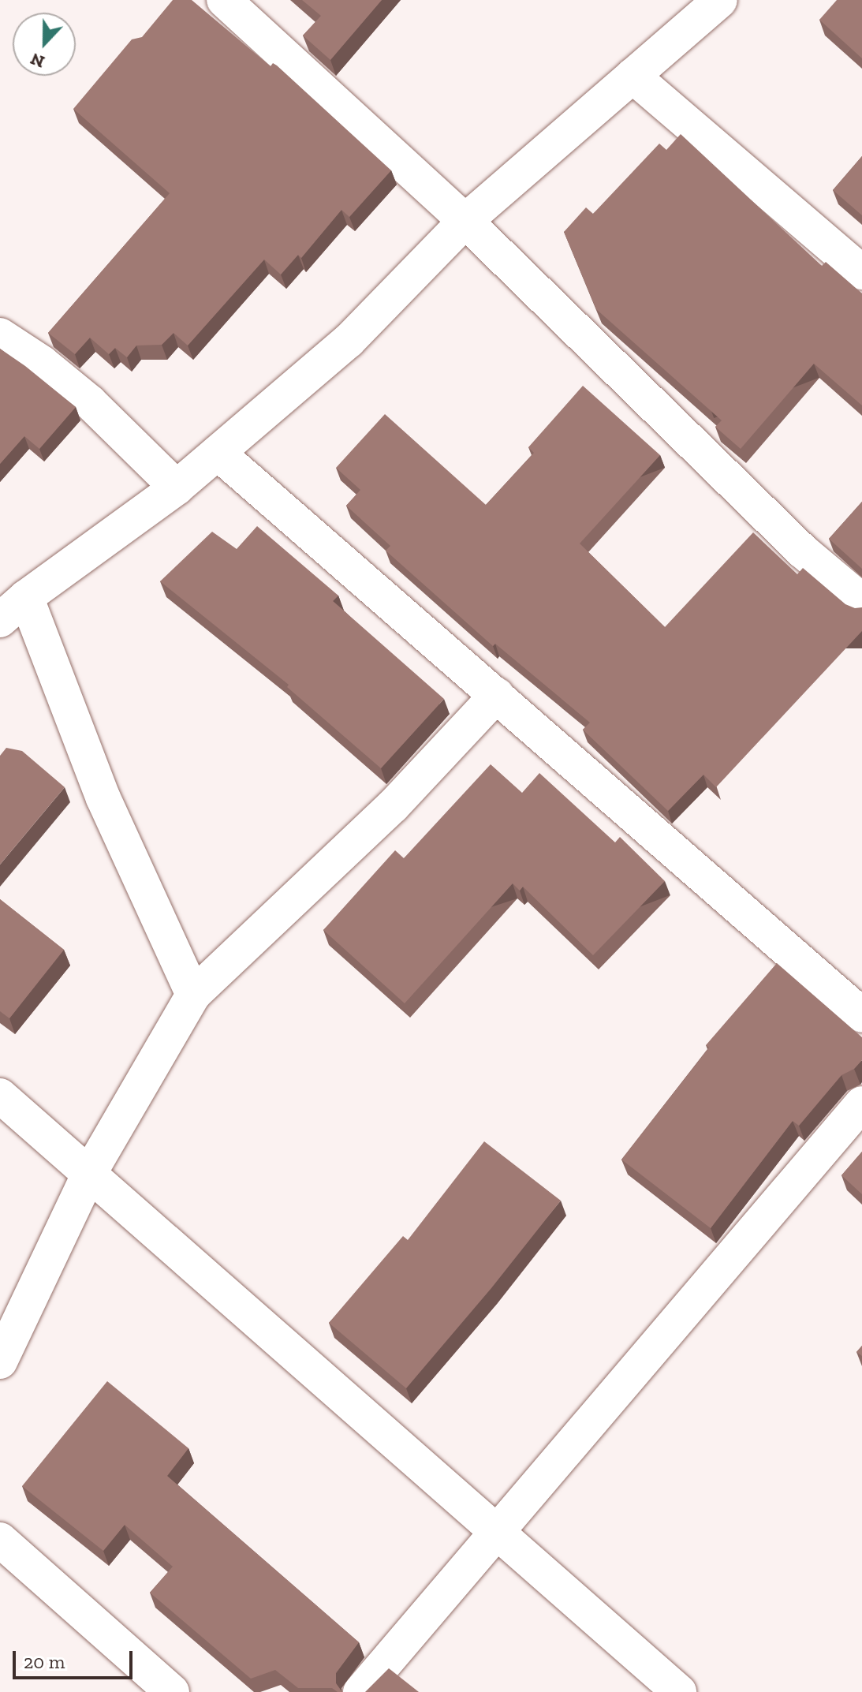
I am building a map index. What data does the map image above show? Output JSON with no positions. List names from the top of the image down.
{
  "scale_bar": "20 m",
  "north": "bottom"
}
